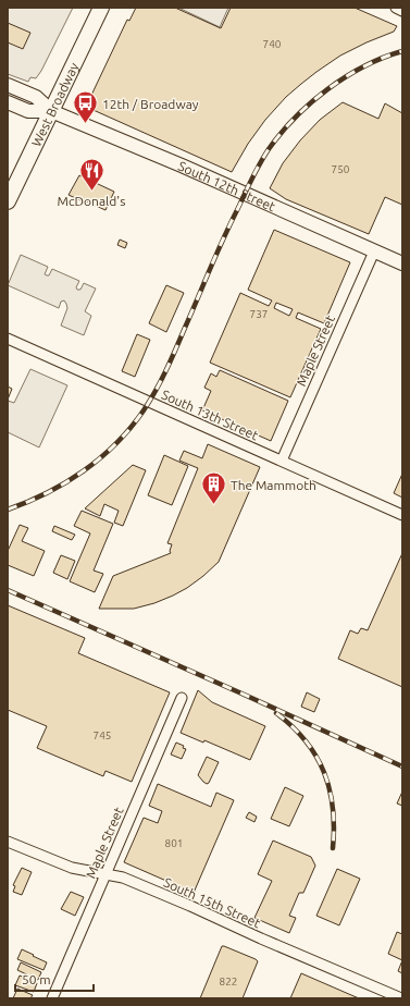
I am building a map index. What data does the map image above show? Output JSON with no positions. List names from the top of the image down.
{
  "streets": {
    "main road": ["West Broadway"],
    "street": [
      "South 12th Street",
      "Maple Street",
      "South 13th Street",
      "South 15th Street"
    ]
  },
  "crossings": [
    ["West Broadway", "South 12th Street"],
    ["South 12th Street", "Maple Street"],
    ["Maple Street", "South 13th Street"],
    ["Maple Street", "South 15th Street"]
  ],
  "places": {
    "bus stop": ["12th / Broadway"],
    "restaurant": ["McDonald's"],
    "building": ["The Mammoth"]
  },
  "house_numbers": [
    "740",
    "750",
    "737",
    "745",
    "801",
    "822"
  ],
  "scale_bar": "50 m"
}
